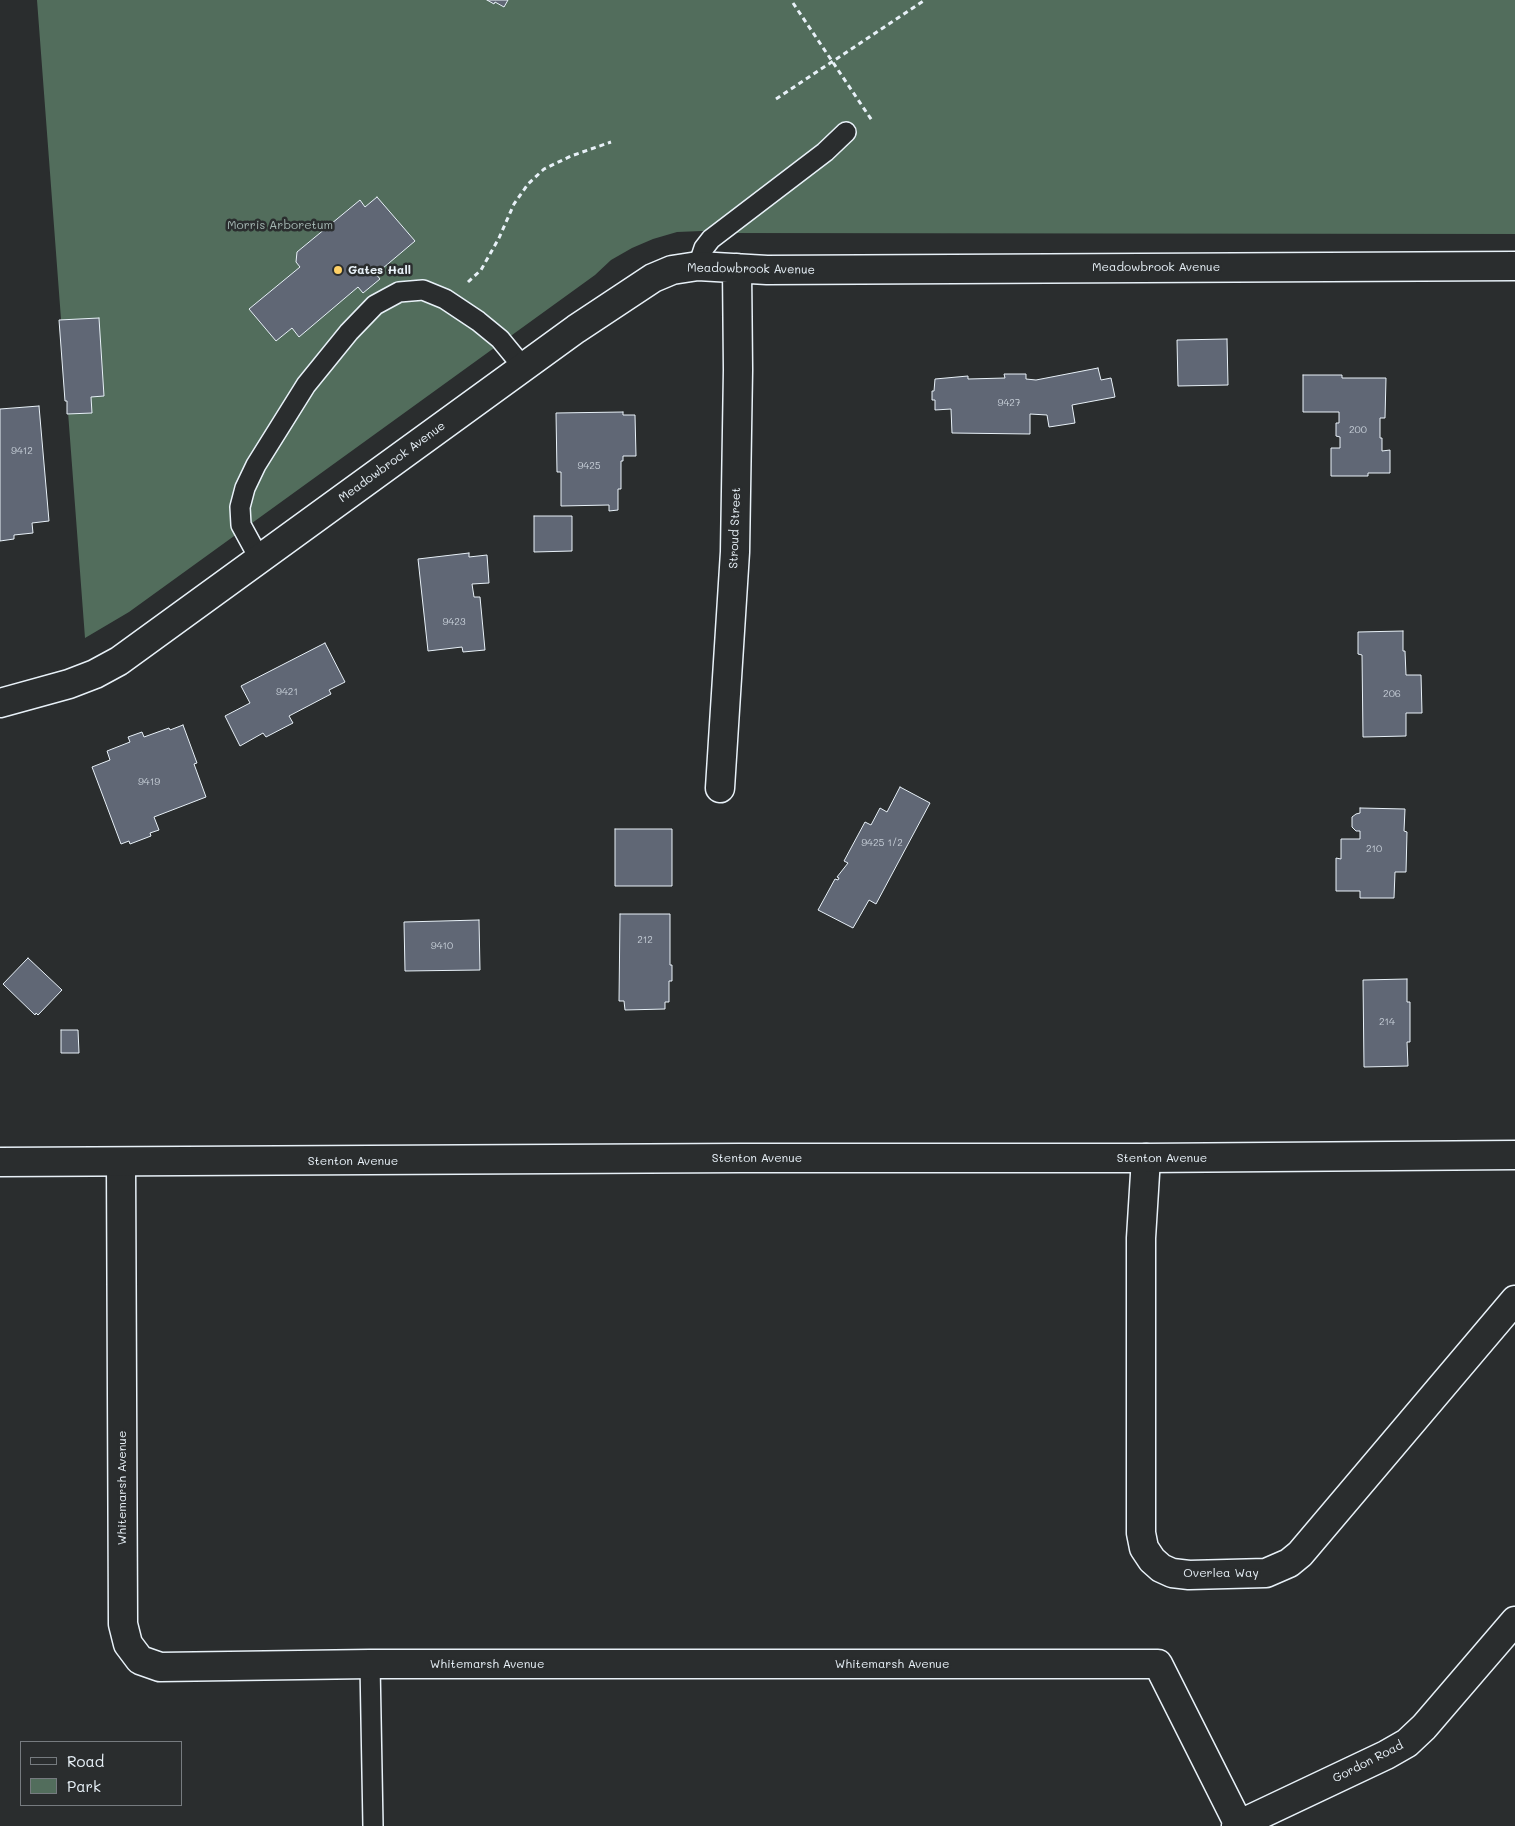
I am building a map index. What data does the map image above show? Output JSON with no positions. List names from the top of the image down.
{
  "streets": {
    "street": [
      "Meadowbrook Avenue",
      "Stroud Street",
      "Stenton Avenue",
      "Whitemarsh Avenue",
      "Overlea Way",
      "Gordon Road"
    ]
  },
  "crossings": [
    ["Meadowbrook Avenue", "Stroud Street"],
    ["Stenton Avenue", "Whitemarsh Avenue"],
    ["Stenton Avenue", "Overlea Way"],
    ["Whitemarsh Avenue", "Gordon Road"]
  ],
  "parks": ["Morris Arboretum"],
  "places": ["Gates Hall"],
  "house_numbers": [
    "9427",
    "200",
    "9412",
    "9425",
    "9423",
    "9421",
    "206",
    "9419",
    "9425 1/2",
    "210",
    "212",
    "9410",
    "214"
  ],
  "legend": ["Road", "Park"]
}
